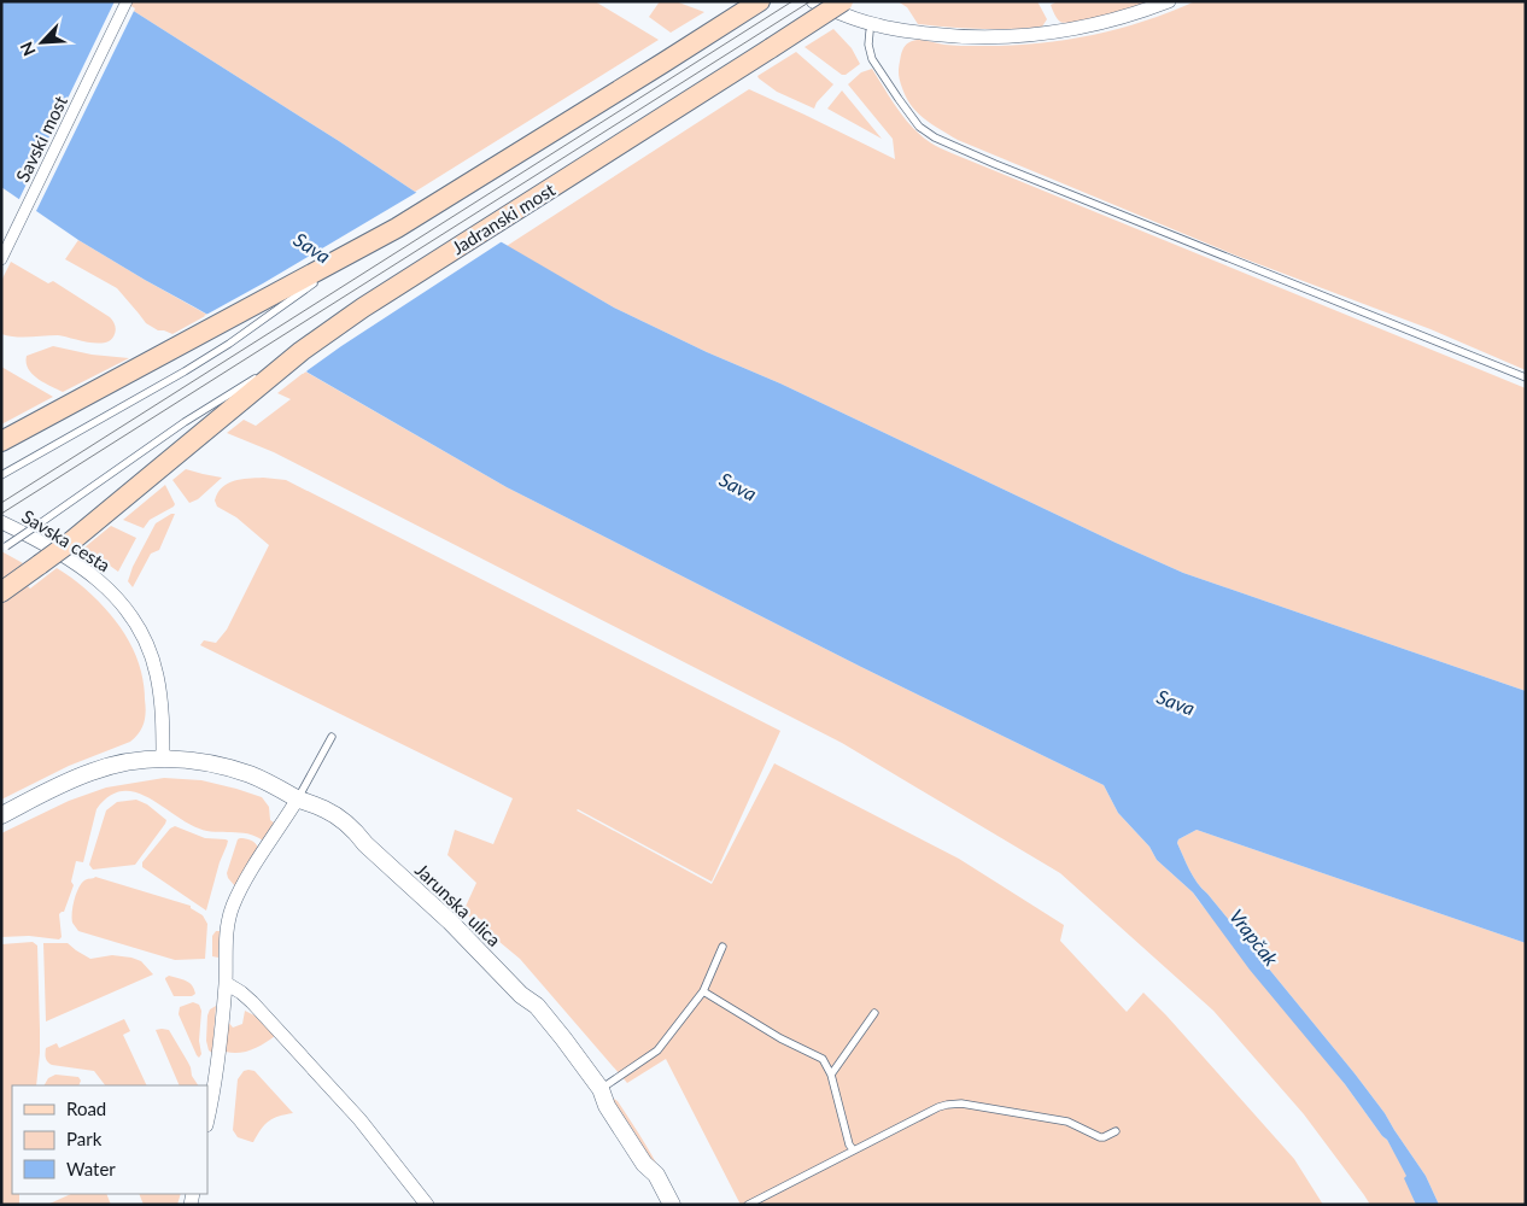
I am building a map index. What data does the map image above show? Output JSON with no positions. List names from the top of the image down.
{
  "streets": {
    "main road": ["Jadranski most"],
    "street": ["Savski most", "Savska cesta", "Jarunska ulica"]
  },
  "crossings": [
    ["Savska cesta", "Jarunska ulica"]
  ],
  "water": ["Sava", "Vrapčak"],
  "legend": ["Road", "Park", "Water"],
  "north": "bottom left"
}
